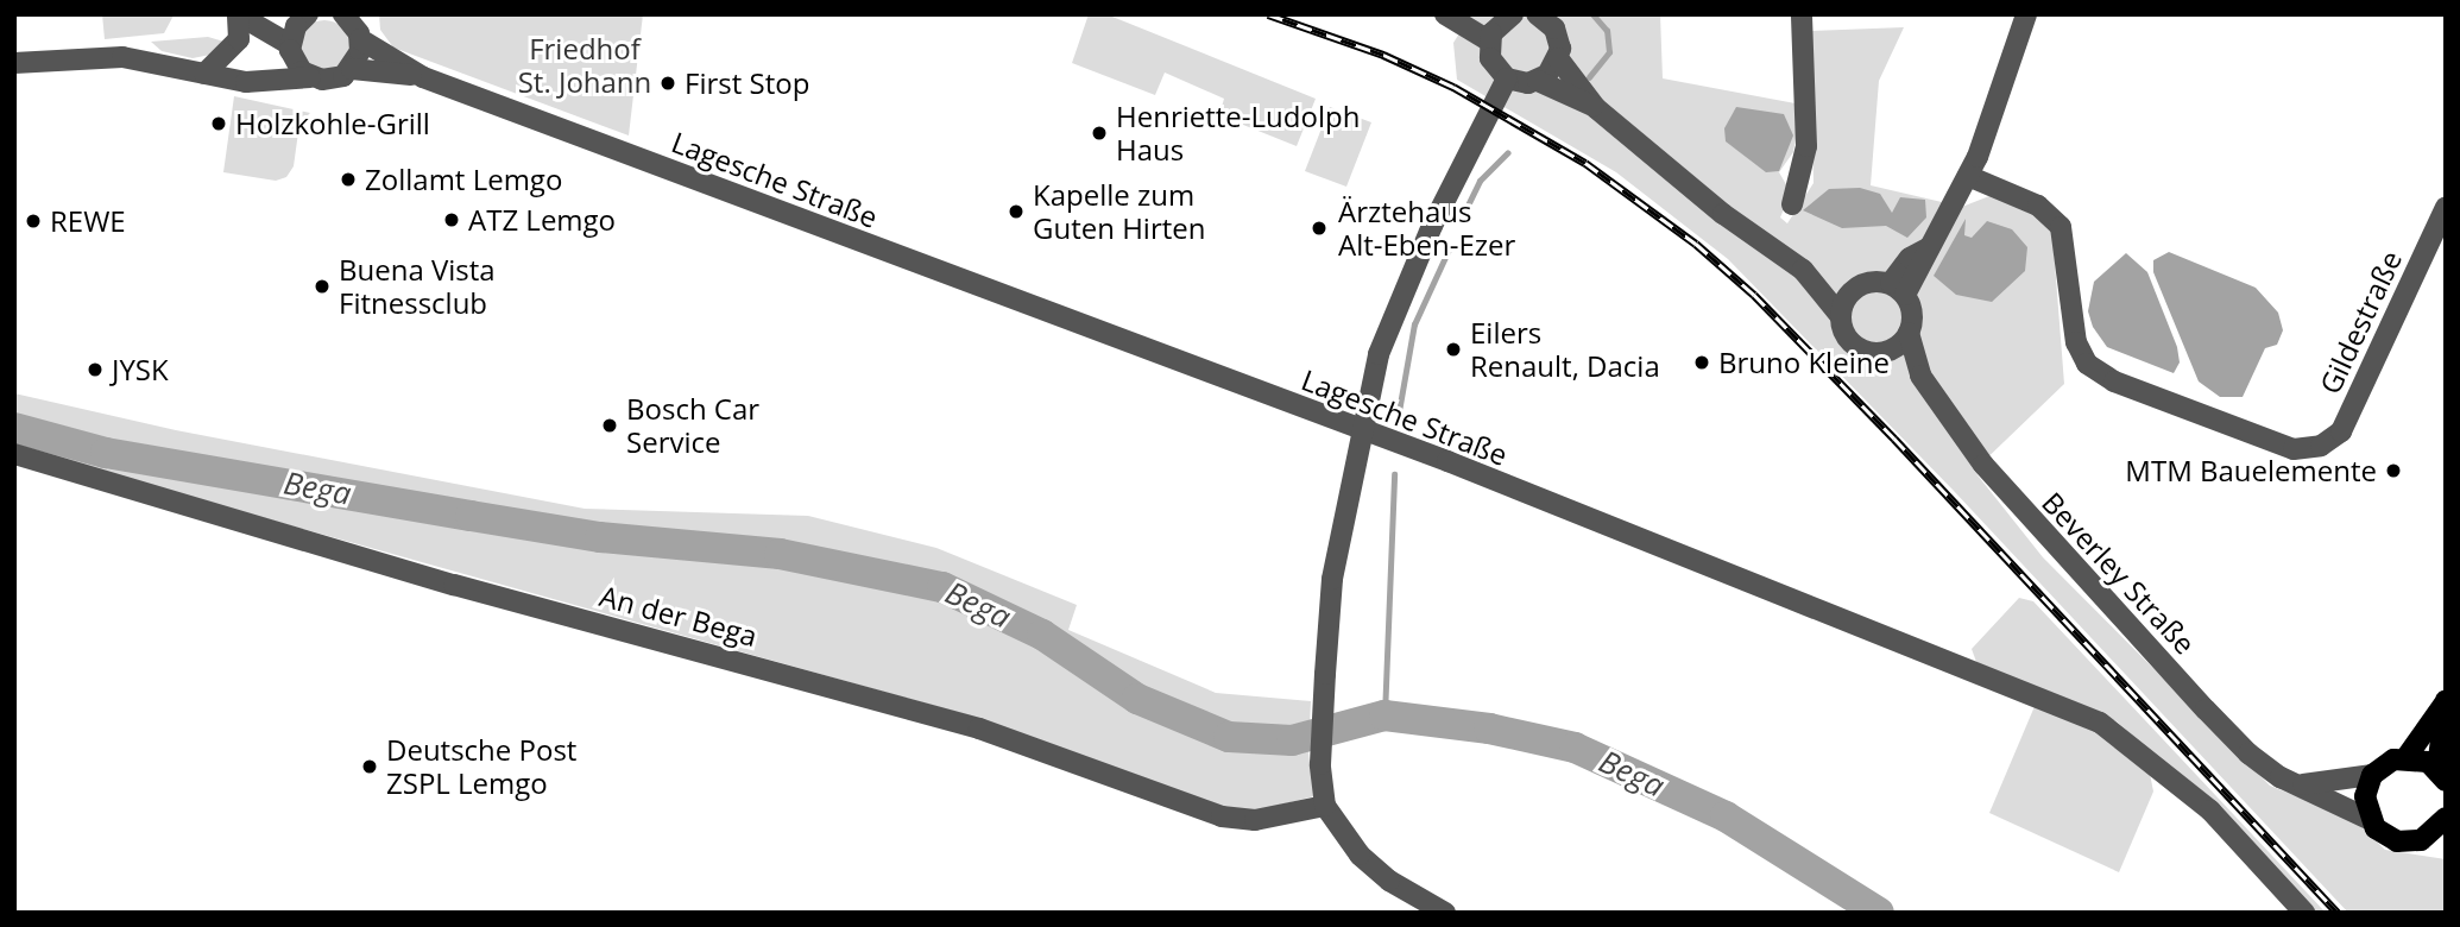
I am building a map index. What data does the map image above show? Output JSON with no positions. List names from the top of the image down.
{
  "streets": {
    "street": [
      "Lagesche Straße",
      "Gildestraße",
      "Beverley Straße",
      "An der Bega"
    ]
  },
  "water": ["Bega"],
  "parks": ["Friedhof St. Johann"],
  "places": [
    "First Stop",
    "Holzkohle-Grill",
    "Henriette-Ludolph Haus",
    "Zollamt Lemgo",
    "Kapelle zum Guten Hirten",
    "ATZ Lemgo",
    "REWE",
    "Ärztehaus Alt-Eben-Ezer",
    "Buena Vista Fitnessclub",
    "Eilers Renault, Dacia",
    "Bruno Kleine",
    "JYSK",
    "Bosch Car Service",
    "MTM Bauelemente",
    "Deutsche Post ZSPL Lemgo"
  ]
}
